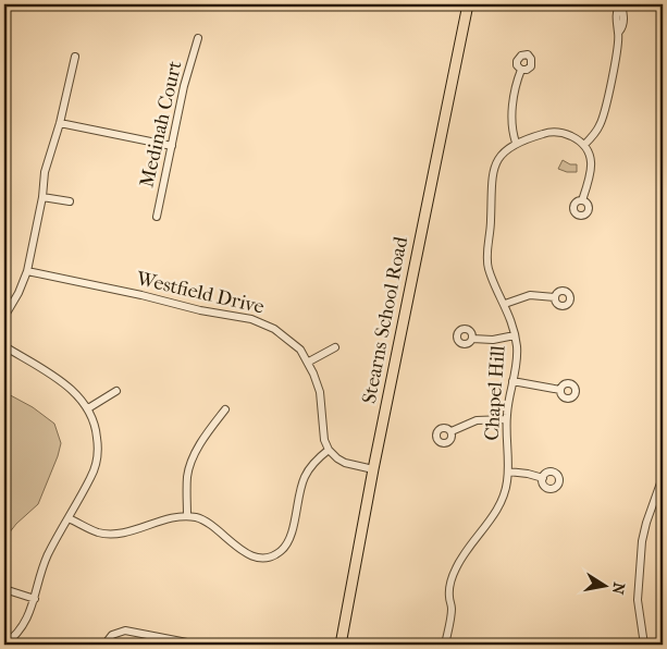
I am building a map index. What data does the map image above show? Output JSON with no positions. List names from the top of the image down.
{
  "streets": {
    "main road": ["Stearns School Road"],
    "street": ["Medinah Court", "Westfield Drive", "Chapel Hill"]
  },
  "north": "right"
}
